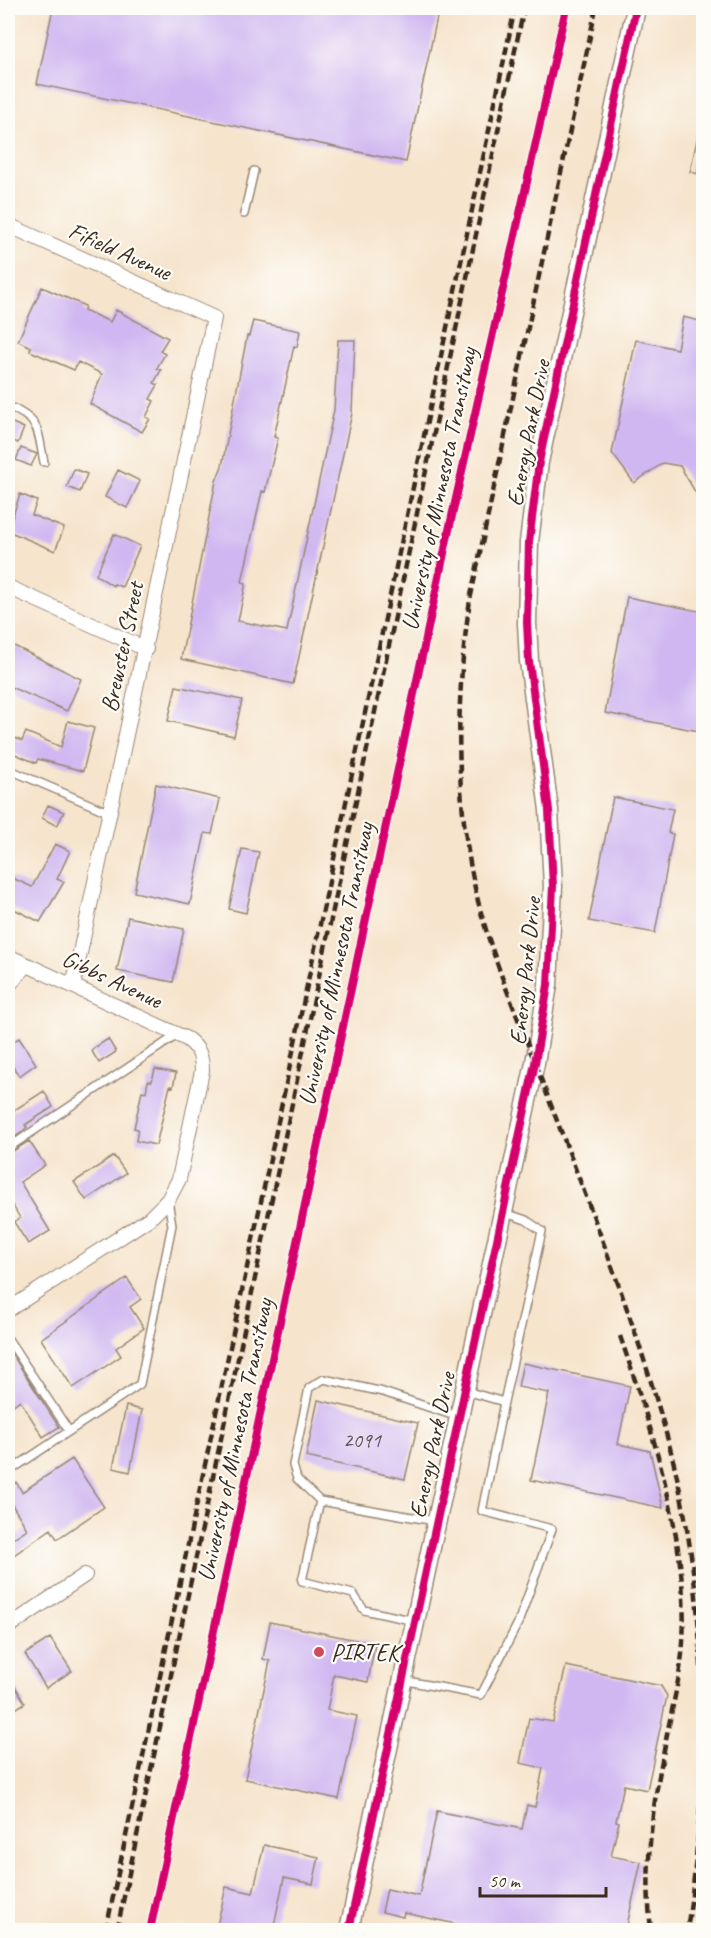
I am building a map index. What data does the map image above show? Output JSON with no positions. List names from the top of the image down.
{
  "streets": {
    "street": [
      "Fifield Avenue",
      "Energy Park Drive",
      "Brewster Street",
      "Gibbs Avenue"
    ],
    "lane": ["University of Minnesota Transitway"]
  },
  "crossings": [
    ["Fifield Avenue", "Brewster Street"],
    ["Brewster Street", "Gibbs Avenue"]
  ],
  "places": ["PIRTEK"],
  "house_numbers": ["2091"],
  "scale_bar": "50 m"
}
